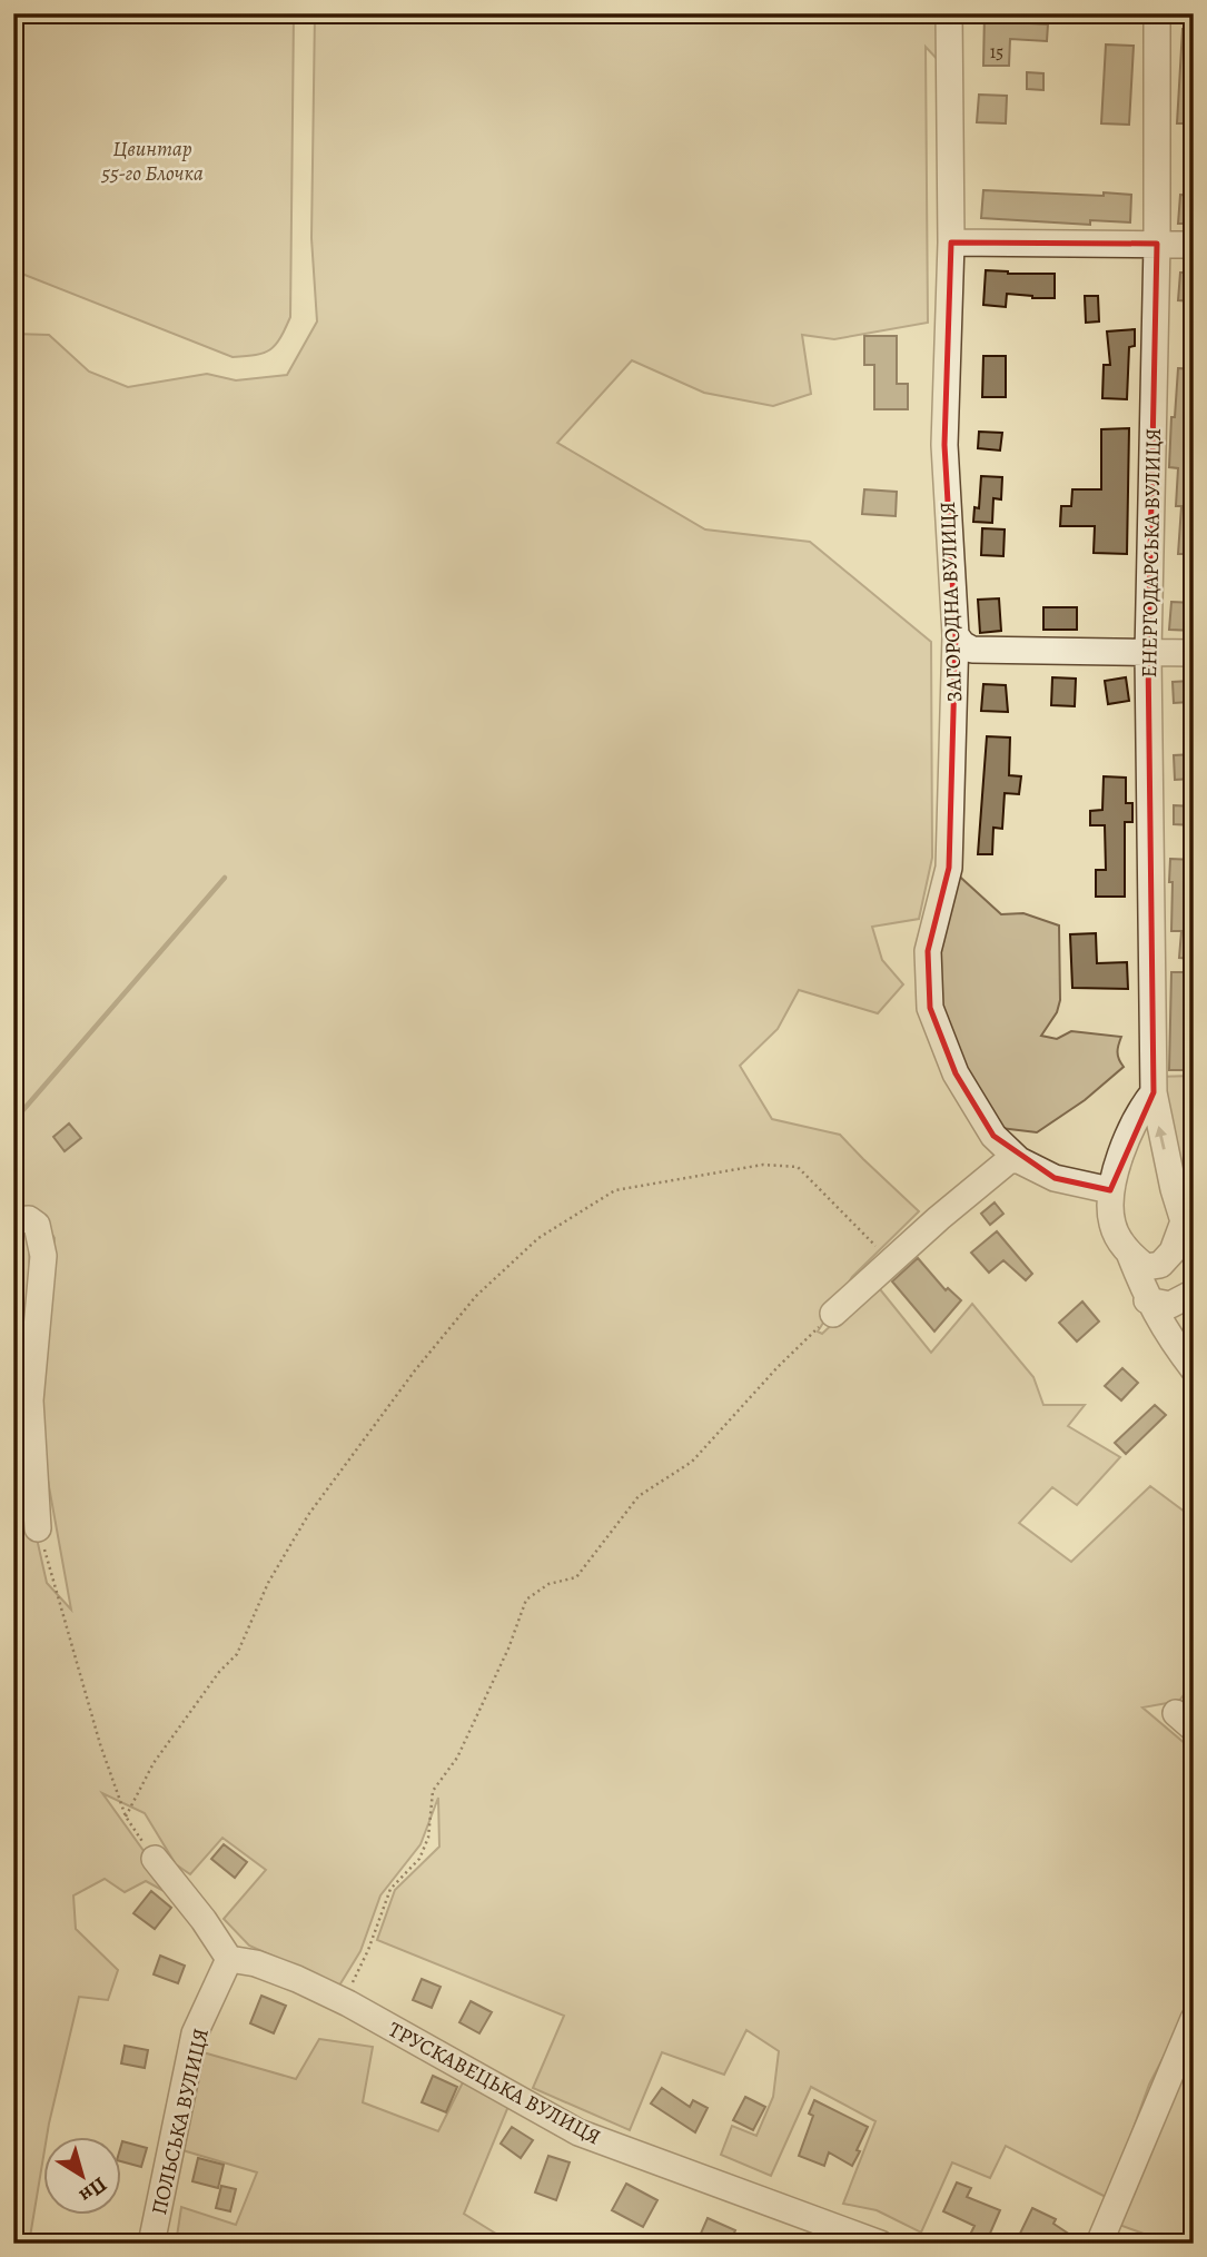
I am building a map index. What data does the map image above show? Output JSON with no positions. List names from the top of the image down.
{
  "streets": {
    "street": [
      "ЕНЕРГОДАРСЬКА ВУЛИЦЯ",
      "ЗАГОРОДНА ВУЛИЦЯ",
      "ТРУСКАВЕЦЬКА ВУЛИЦЯ",
      "ПОЛЬСЬКА ВУЛИЦЯ"
    ]
  },
  "crossings": [
    ["ТРУСКАВЕЦЬКА ВУЛИЦЯ", "ПОЛЬСЬКА ВУЛИЦЯ"]
  ],
  "parks": ["Цвинтар 55-го Блочка"],
  "house_numbers": ["15"],
  "north": "bottom right"
}
